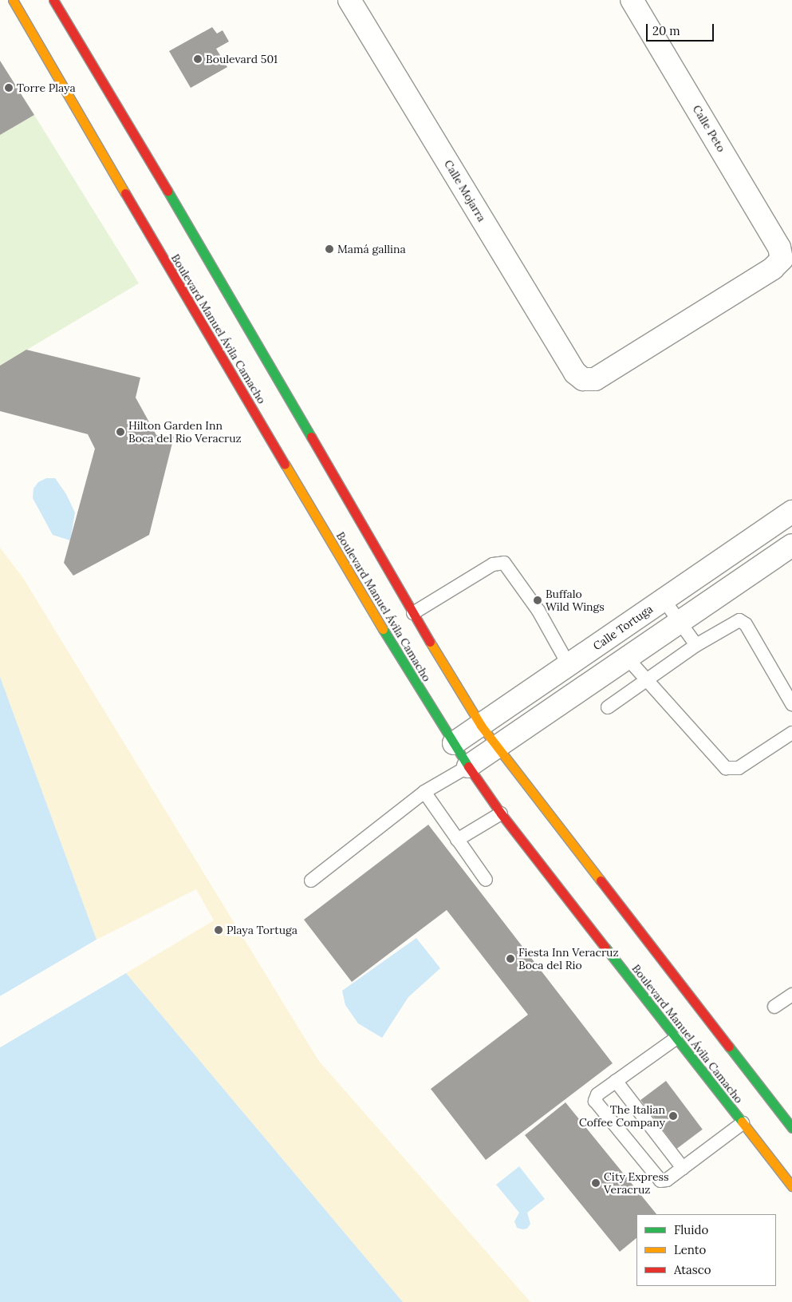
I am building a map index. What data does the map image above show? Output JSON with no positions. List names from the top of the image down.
{
  "streets": {
    "main road": ["Boulevard Manuel Ávila Camacho"],
    "street": ["Calle Peto", "Calle Mojarra", "Calle Tortuga"]
  },
  "crossings": [
    ["Calle Peto", "Calle Mojarra"],
    ["Boulevard Manuel Ávila Camacho", "Calle Tortuga"]
  ],
  "places": [
    "Boulevard 501",
    "Torre Playa",
    "Mamá gallina",
    "Hilton Garden Inn Boca del Rio Veracruz",
    "Buffalo Wild Wings",
    "Playa Tortuga",
    "Fiesta Inn Veracruz Boca del Rio",
    "The Italian Coffee Company",
    "City Express Veracruz"
  ],
  "legend": ["Fluido", "Lento", "Atasco"],
  "scale_bar": "20 m"
}
